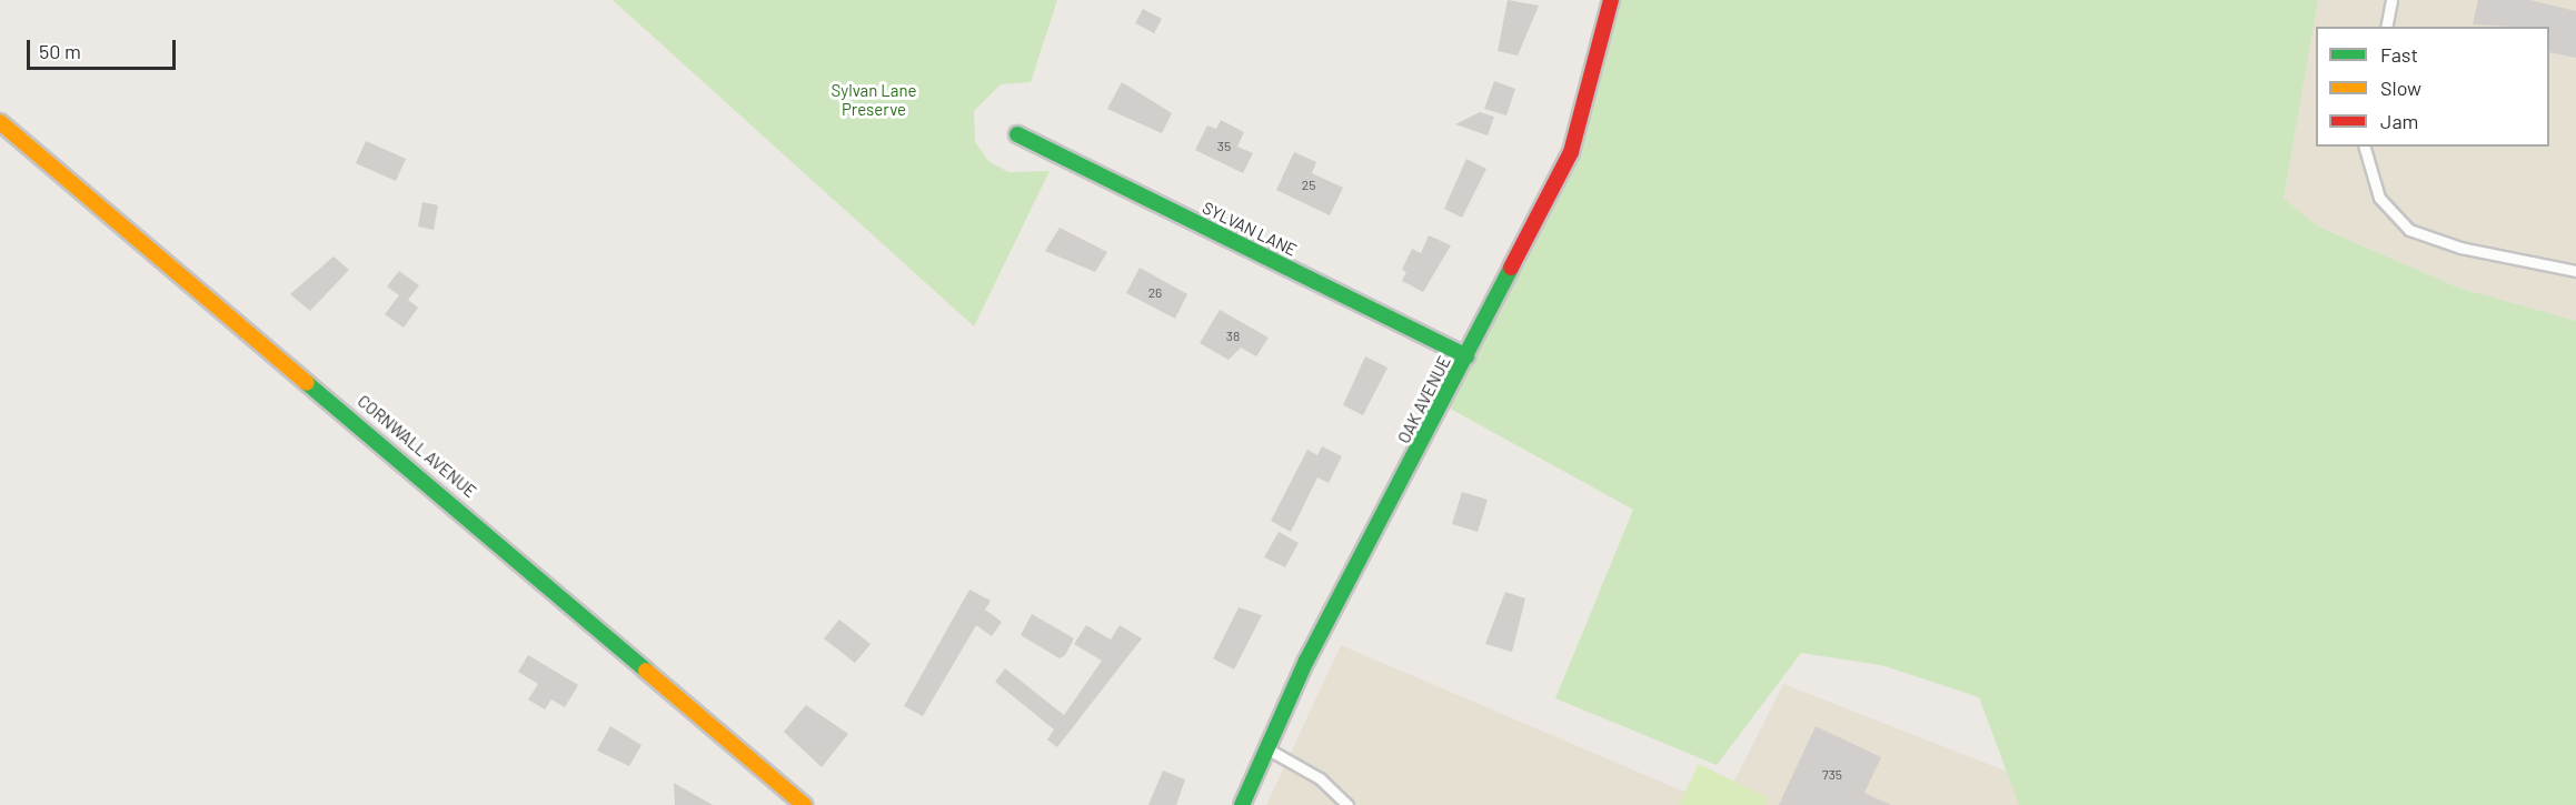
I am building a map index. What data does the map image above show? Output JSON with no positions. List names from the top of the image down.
{
  "streets": {
    "street": ["SYLVAN LANE", "OAK AVENUE", "CORNWALL AVENUE"]
  },
  "crossings": [
    ["SYLVAN LANE", "OAK AVENUE"]
  ],
  "parks": ["Sylvan Lane Preserve"],
  "house_numbers": [
    "35",
    "25",
    "26",
    "38",
    "735"
  ],
  "legend": ["Fast", "Slow", "Jam"],
  "scale_bar": "50 m"
}
